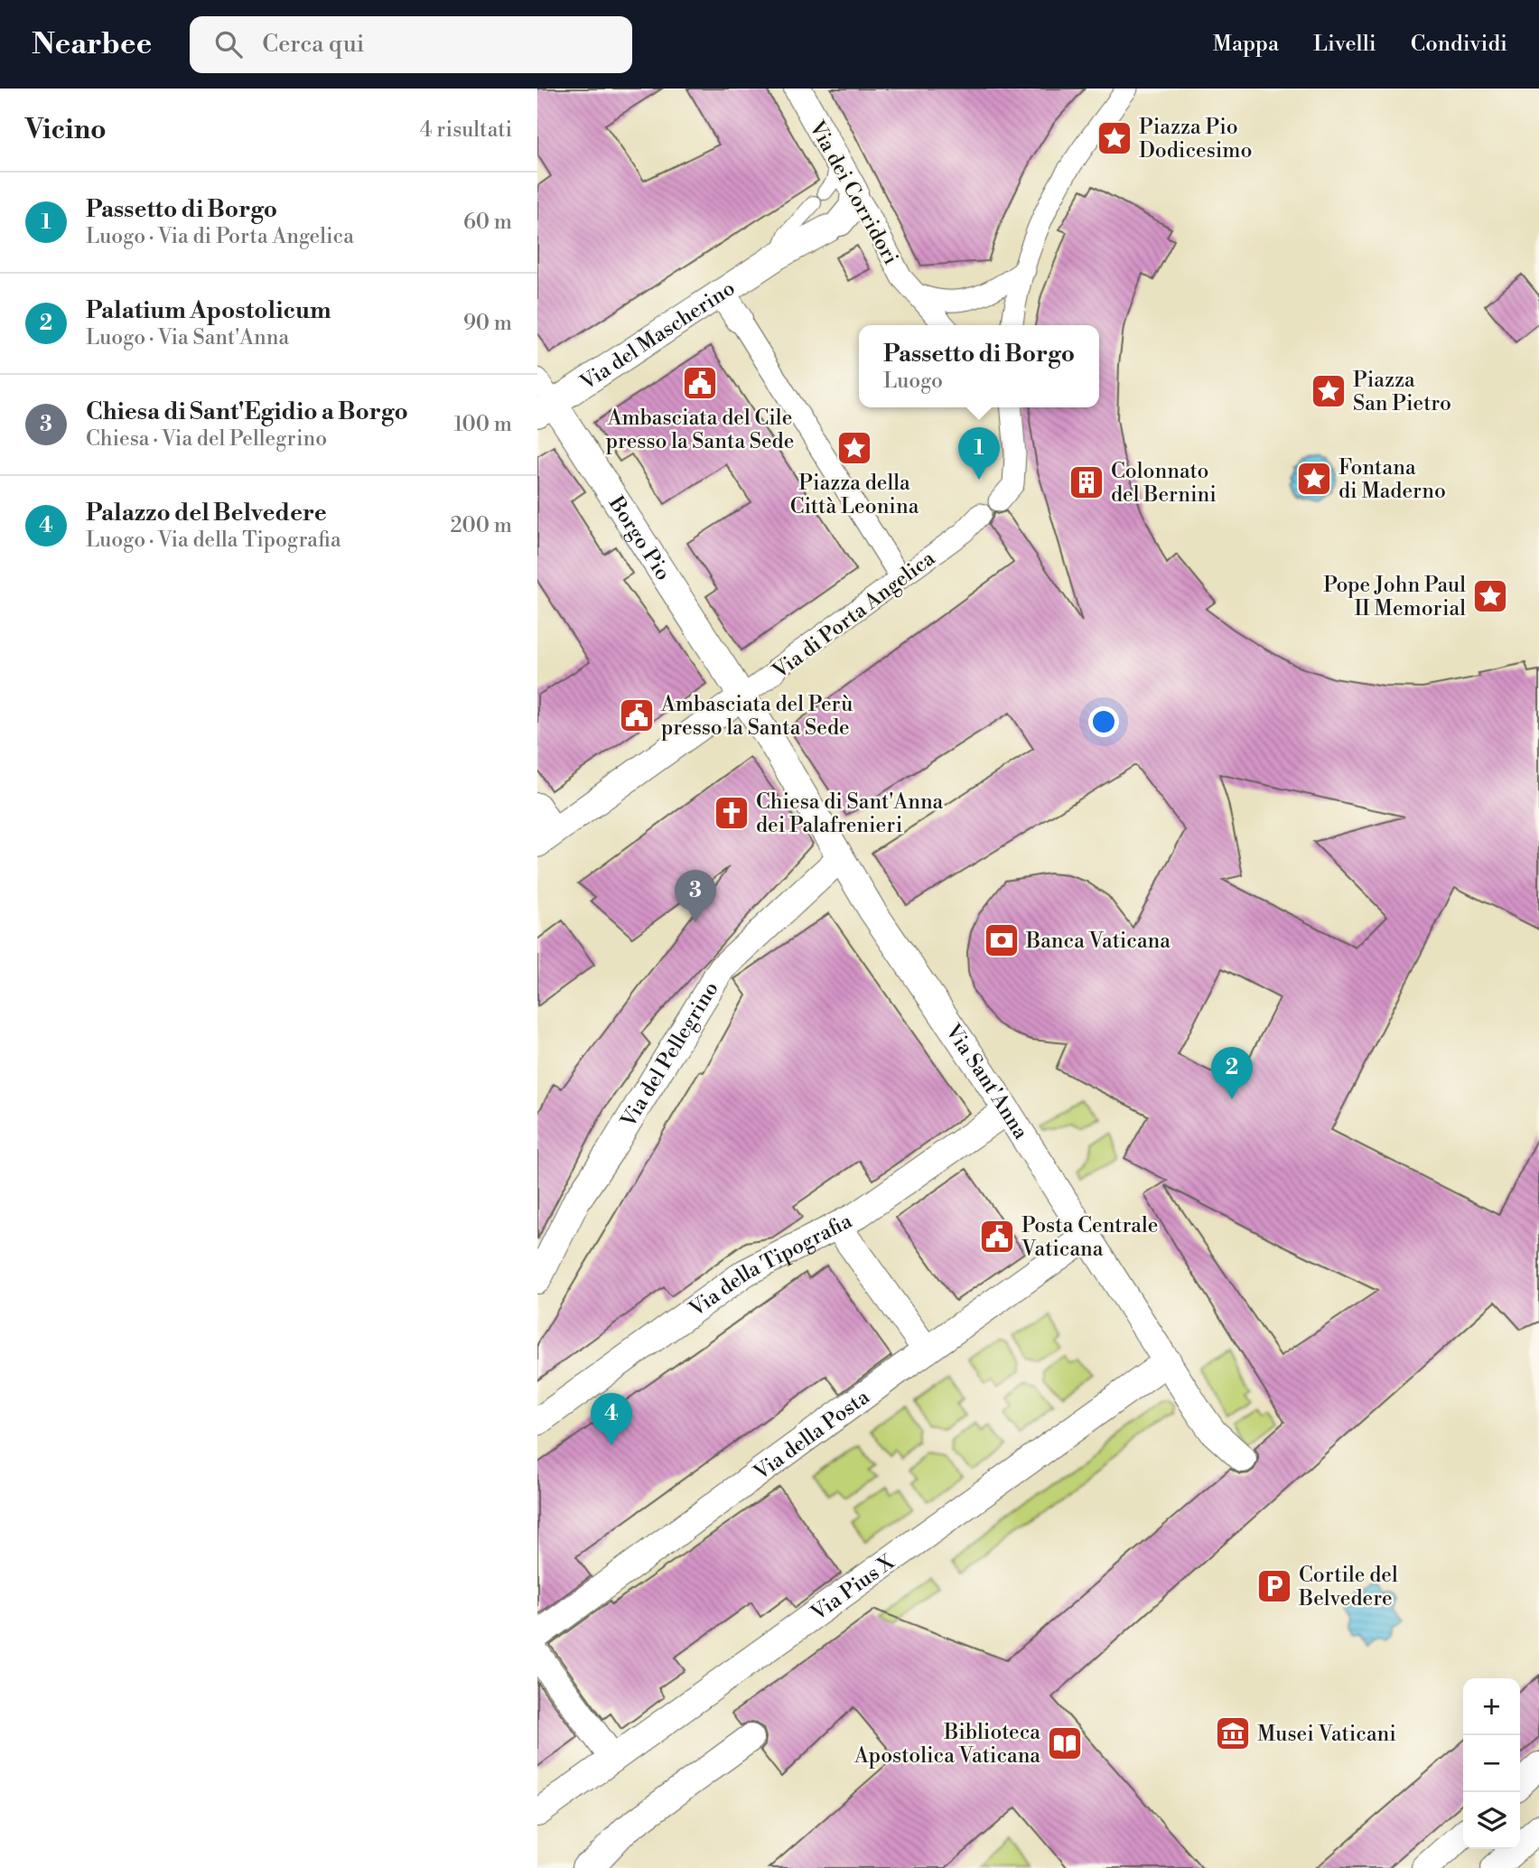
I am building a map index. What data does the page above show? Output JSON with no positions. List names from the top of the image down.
{
  "streets": {
    "street": [
      "Via dei Corridori",
      "Via del Mascherino",
      "Borgo Pio",
      "Via di Porta Angelica",
      "Via del Pellegrino",
      "Via Sant'Anna",
      "Via della Tipografia",
      "Via della Posta",
      "Via Pius X"
    ]
  },
  "crossings": [
    ["Via dei Corridori", "Via del Mascherino"],
    ["Via del Mascherino", "Borgo Pio"],
    ["Borgo Pio", "Via di Porta Angelica"],
    ["Borgo Pio", "Via Sant'Anna"],
    ["Via di Porta Angelica", "Via Sant'Anna"],
    ["Via del Pellegrino", "Via Sant'Anna"],
    ["Via Sant'Anna", "Via della Tipografia"],
    ["Via Sant'Anna", "Via della Posta"],
    ["Via Sant'Anna", "Via Pius X"]
  ],
  "places": {
    "place": [
      "Piazza Pio Dodicesimo",
      "Piazza San Pietro",
      "Piazza della Città Leonina",
      "Fontana di Maderno",
      "Pope John Paul II Memorial"
    ],
    "public building": ["Ambasciata del Cile presso la Santa Sede", "Ambasciata del Perù presso la Santa Sede", "Posta Centrale Vaticana"],
    "building": ["Colonnato del Bernini"],
    "church": ["Chiesa di Sant'Anna dei Palafrenieri"],
    "bank": ["Banca Vaticana"],
    "parking": ["Cortile del Belvedere"],
    "museum": ["Musei Vaticani"],
    "library": ["Biblioteca Apostolica Vaticana"]
  },
  "page": {
    "header": "Nearbee",
    "search": "Cerca qui",
    "nav": ["Mappa", "Livelli", "Condividi"],
    "heading": ["Vicino", "4 risultati"],
    "list": [
      {
        "mark": "1",
        "name": "Passetto di Borgo",
        "note": "Luogo · Via di Porta Angelica",
        "value": "60 m"
      },
      {
        "mark": "2",
        "name": "Palatium Apostolicum",
        "note": "Luogo · Via Sant'Anna",
        "value": "90 m"
      },
      {
        "mark": "3",
        "name": "Chiesa di Sant'Egidio a Borgo",
        "note": "Chiesa · Via del Pellegrino",
        "value": "100 m"
      },
      {
        "mark": "4",
        "name": "Palazzo del Belvedere",
        "note": "Luogo · Via della Tipografia",
        "value": "200 m"
      }
    ],
    "popup": ["Passetto di Borgo", "Luogo"],
    "pins": [
      "1",
      "3",
      "2",
      "4"
    ],
    "map_buttons": ["+", "−"]
  }
}
